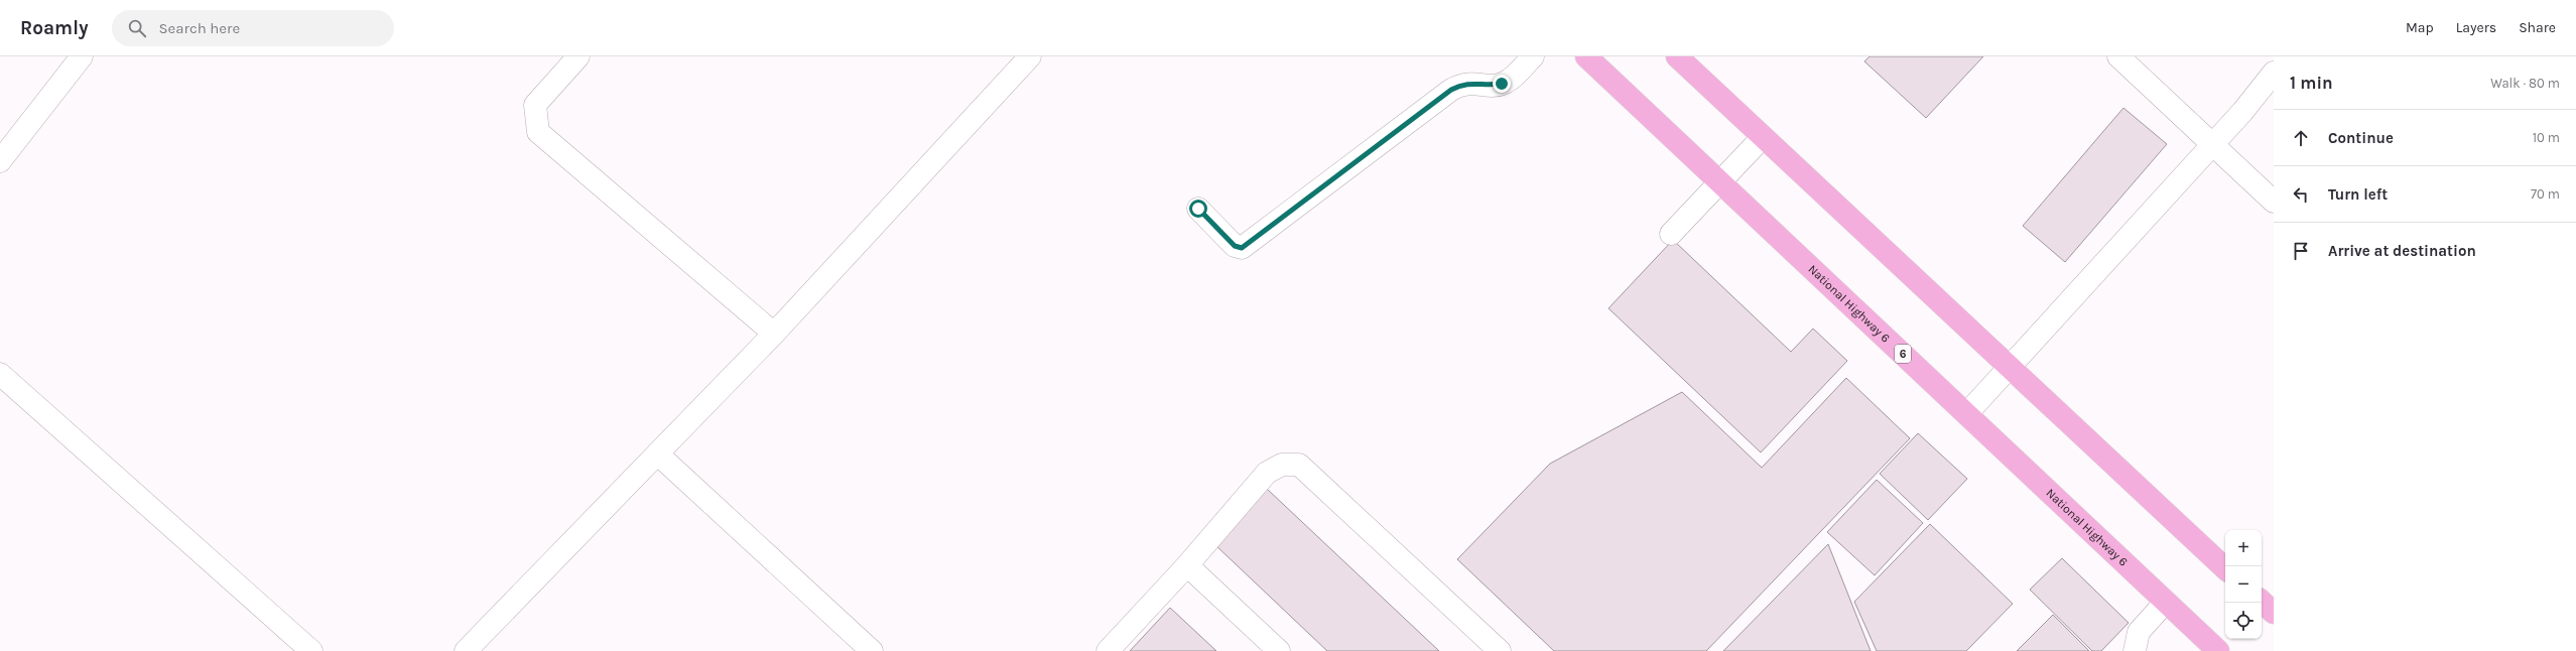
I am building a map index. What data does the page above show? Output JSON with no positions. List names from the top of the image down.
{
  "streets": {
    "highway": ["National Highway 6", "6"]
  },
  "page": {
    "header": "Roamly",
    "search": "Search here",
    "nav": ["Map", "Layers", "Share"],
    "heading": ["1 min", "Walk · 80 m"],
    "list": [
      ["Continue", "10 m"],
      ["Turn left", "70 m"],
      "Arrive at destination"
    ],
    "map_buttons": ["+", "−"]
  }
}
